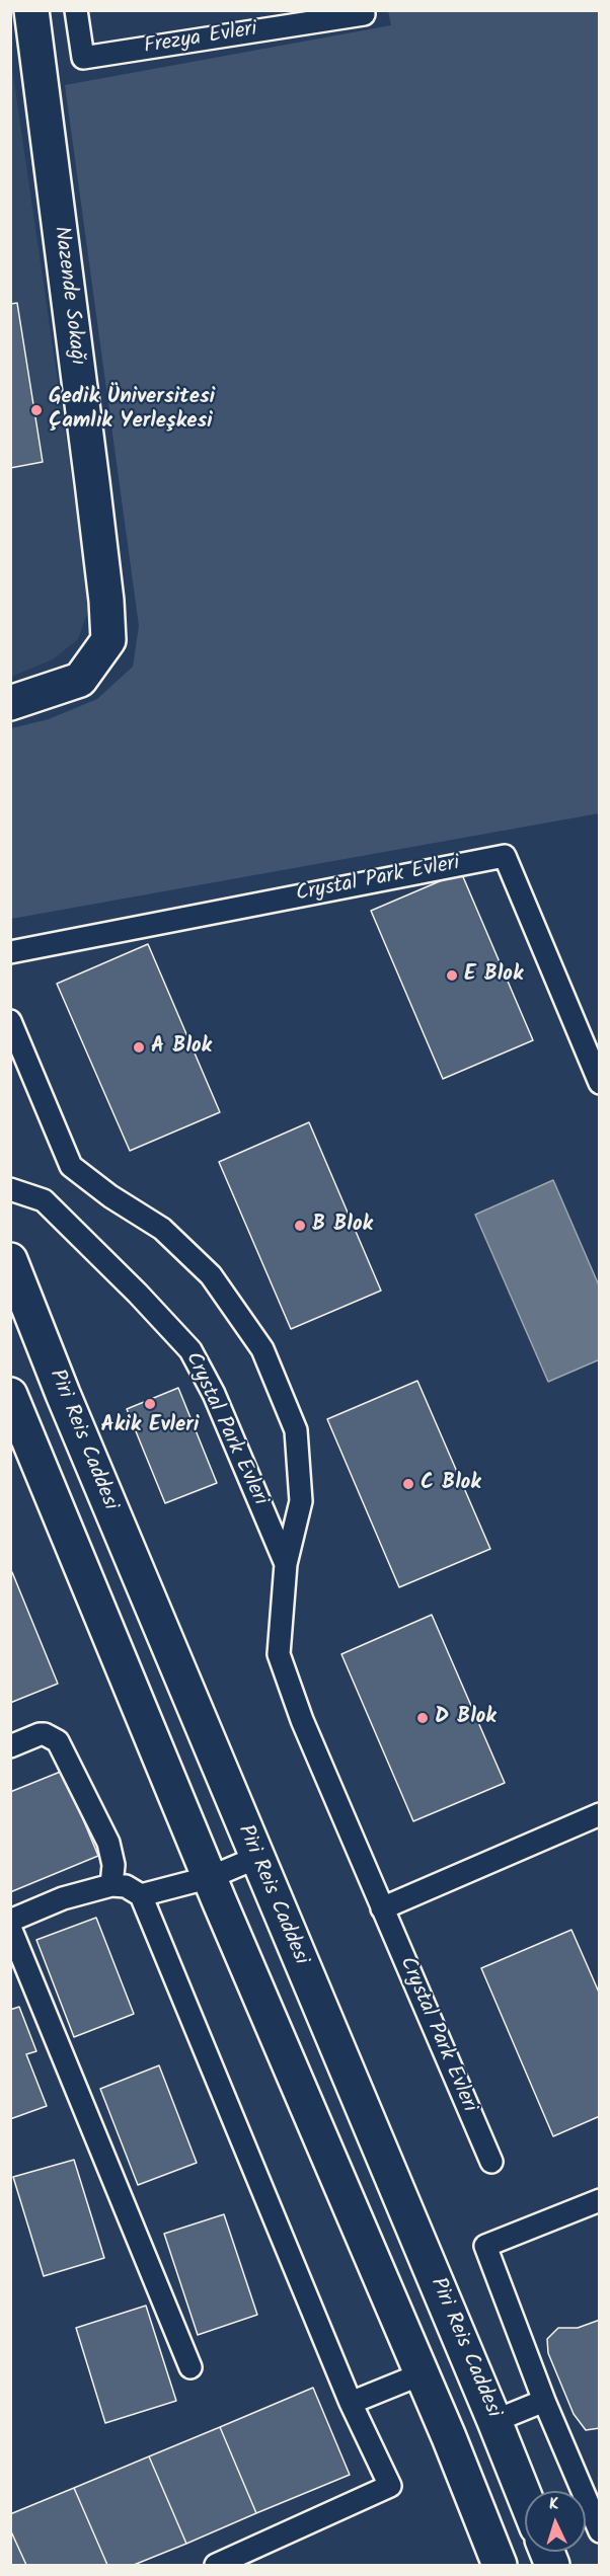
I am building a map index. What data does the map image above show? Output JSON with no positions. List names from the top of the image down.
{
  "streets": {
    "street": ["Nazende Sokağı", "Piri Reis Caddesi"],
    "lane": ["Frezya Evleri", "Crystal Park Evleri"]
  },
  "places": [
    "Gedik Üniversitesi Çamlık Yerleşkesi",
    "E Blok",
    "A Blok",
    "B Blok",
    "Akik Evleri",
    "C Blok",
    "D Blok"
  ],
  "north": "top"
}
